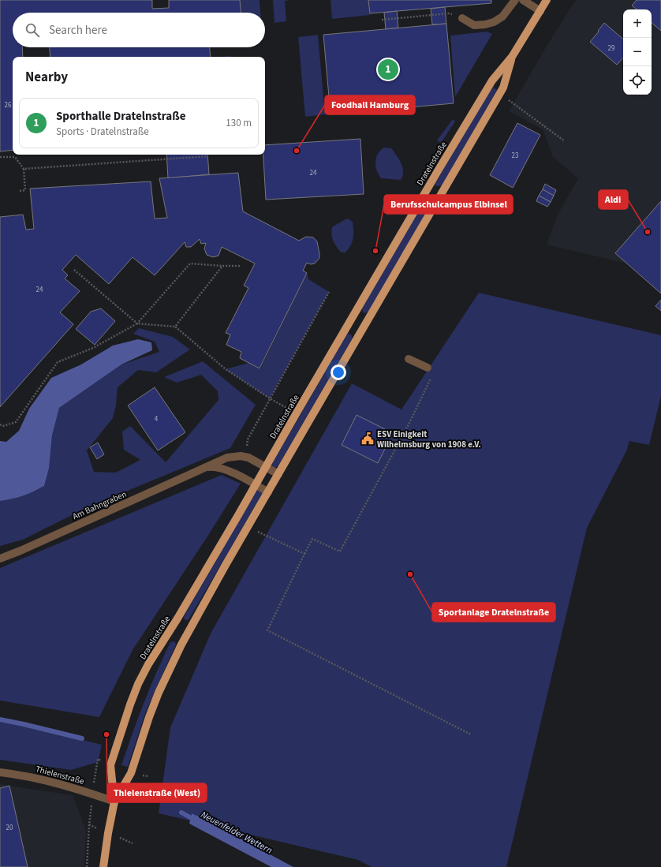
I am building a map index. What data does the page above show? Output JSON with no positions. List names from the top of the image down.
{
  "streets": {
    "main road": ["Dratelnstraße"],
    "street": ["Am Bahngraben", "Thielenstraße"]
  },
  "crossings": [
    ["Dratelnstraße", "Am Bahngraben"],
    ["Dratelnstraße", "Thielenstraße"]
  ],
  "water": ["Neuenfelder Wettern"],
  "places": {
    "other": [
      "Foodhall Hamburg",
      "Aldi",
      "Berufsschulcampus Elbinsel",
      "Sportanlage Dratelnstraße",
      "Thielenstraße (West)"
    ],
    "public building": ["ESV Einigkeit Wilhelmsburg von 1908 e.V."]
  },
  "house_numbers": [
    "29",
    "26",
    "23",
    "24",
    "24",
    "4",
    "20"
  ],
  "page": {
    "map_buttons": ["+", "−"],
    "search": "Search here",
    "heading": "Nearby",
    "pins": "1",
    "list": [
      {
        "mark": "1",
        "name": "Sporthalle Dratelnstraße",
        "note": "Sports · Dratelnstraße",
        "value": "130 m"
      }
    ]
  }
}
